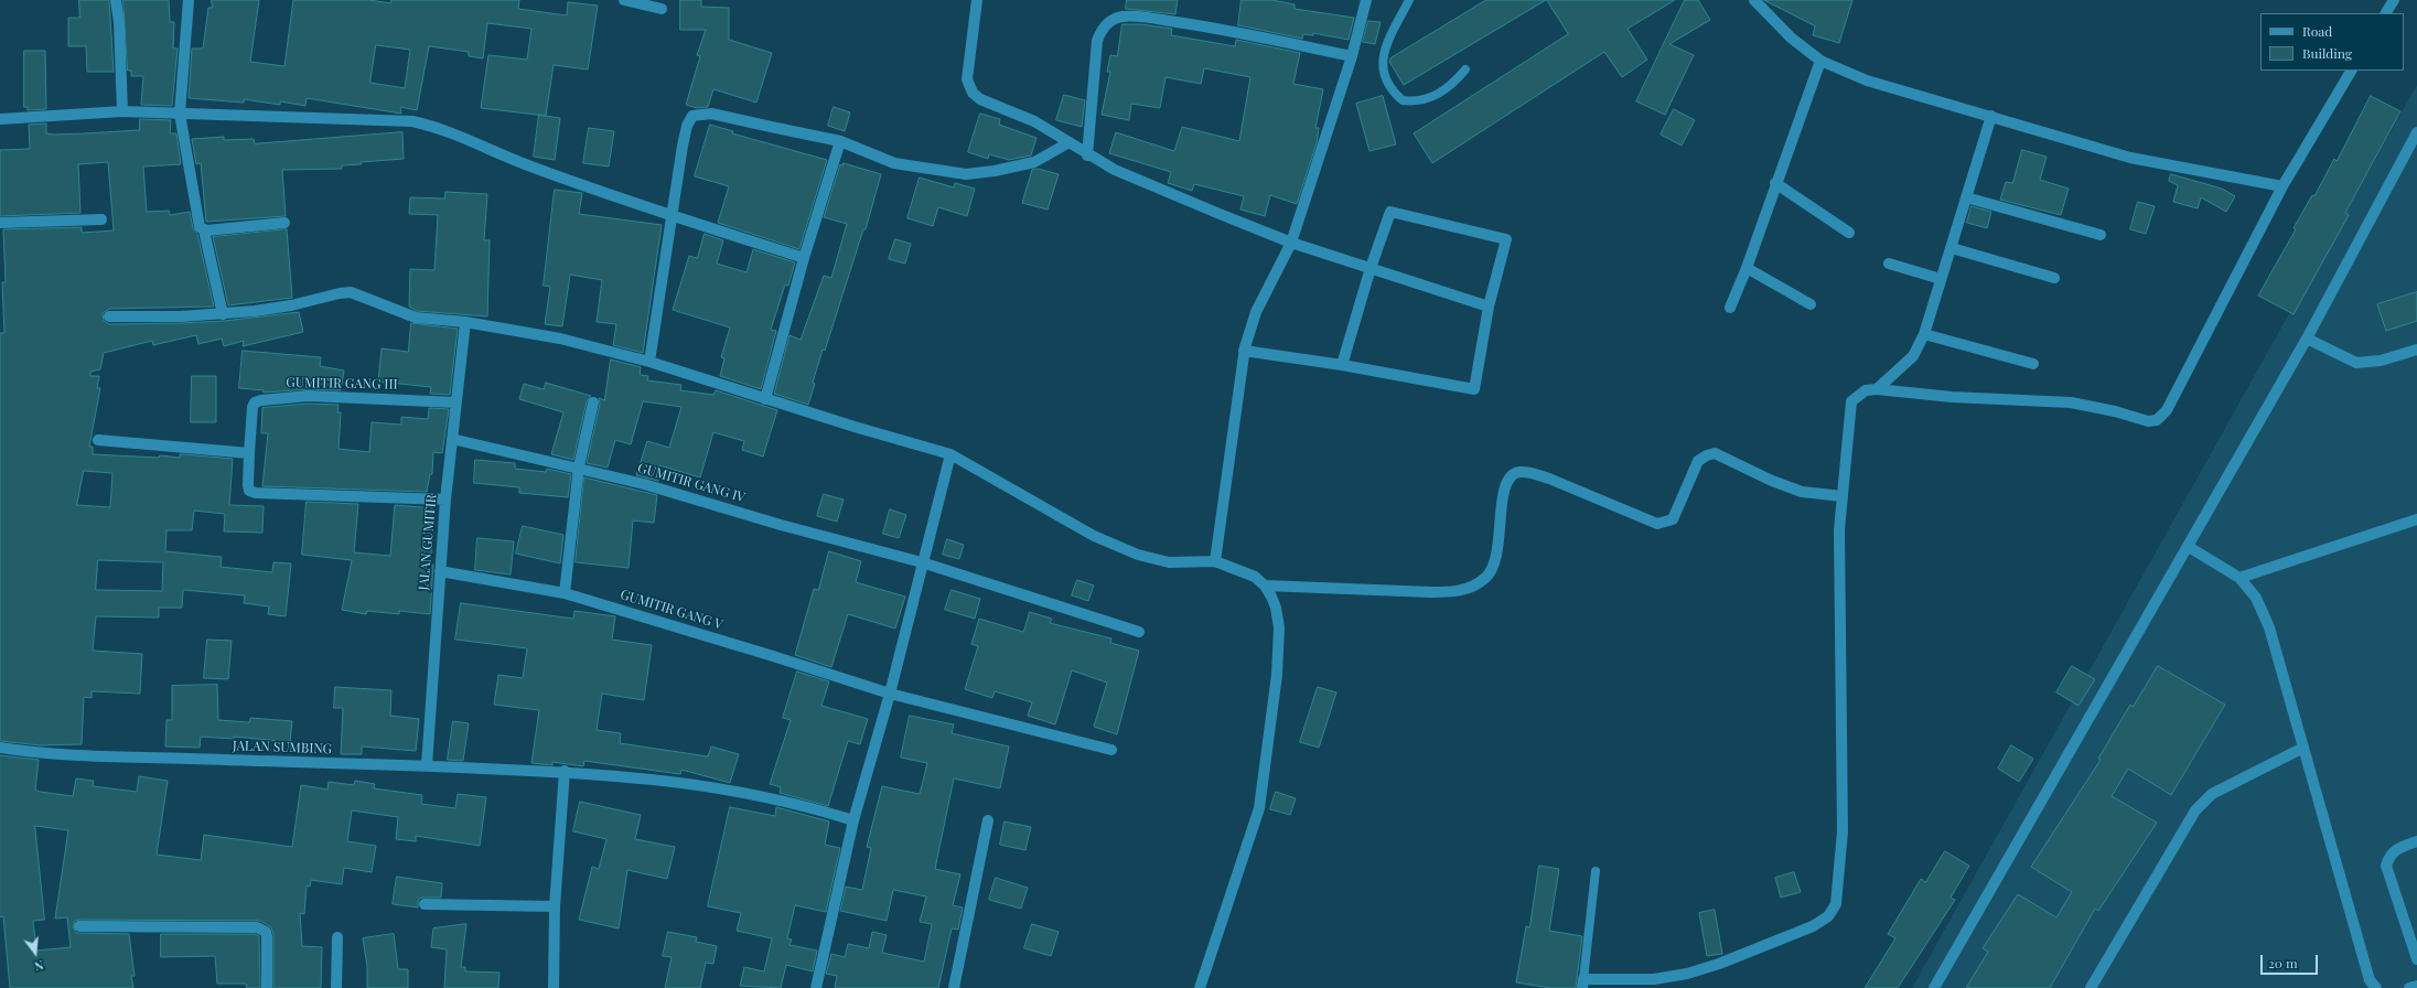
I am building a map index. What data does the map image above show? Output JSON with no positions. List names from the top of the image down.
{
  "streets": {
    "street": [
      "GUMITIR GANG III",
      "GUMITIR GANG IV",
      "JALAN GUMITIR",
      "GUMITIR GANG V",
      "JALAN SUMBING"
    ]
  },
  "crossings": [
    ["GUMITIR GANG III", "JALAN GUMITIR"],
    ["GUMITIR GANG IV", "JALAN GUMITIR"],
    ["JALAN GUMITIR", "GUMITIR GANG V"],
    ["JALAN GUMITIR", "JALAN SUMBING"]
  ],
  "legend": ["Road", "Building"],
  "scale_bar": "20 m",
  "north": "bottom"
}
